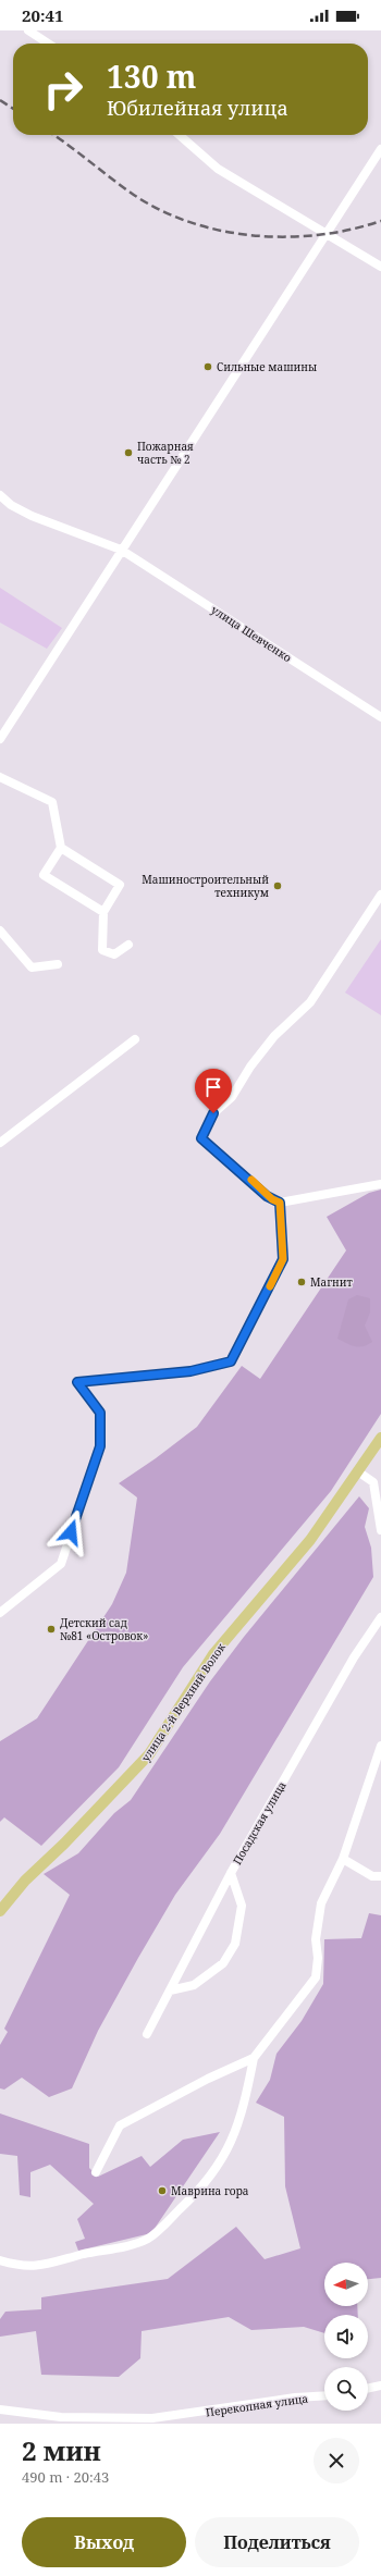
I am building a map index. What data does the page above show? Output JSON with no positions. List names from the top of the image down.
{
  "streets": {
    "main road": ["улица 2-й Верхний Волок"],
    "street": ["улица Шевченко", "Посадская улица", "Перекопная улица"]
  },
  "places": [
    "Сильные машины",
    "Пожарная часть № 2",
    "Машиностроительный техникум",
    "Магнит",
    "Детский сад №81 «Островок»",
    "Маврина гора"
  ],
  "north": "left",
  "page": {
    "status": "20:41",
    "turn": ["130 m", "Юбилейная улица"],
    "heading": ["2 мин", "490 m · 20:43"],
    "buttons": ["Выход", "Поделиться"]
  }
}
